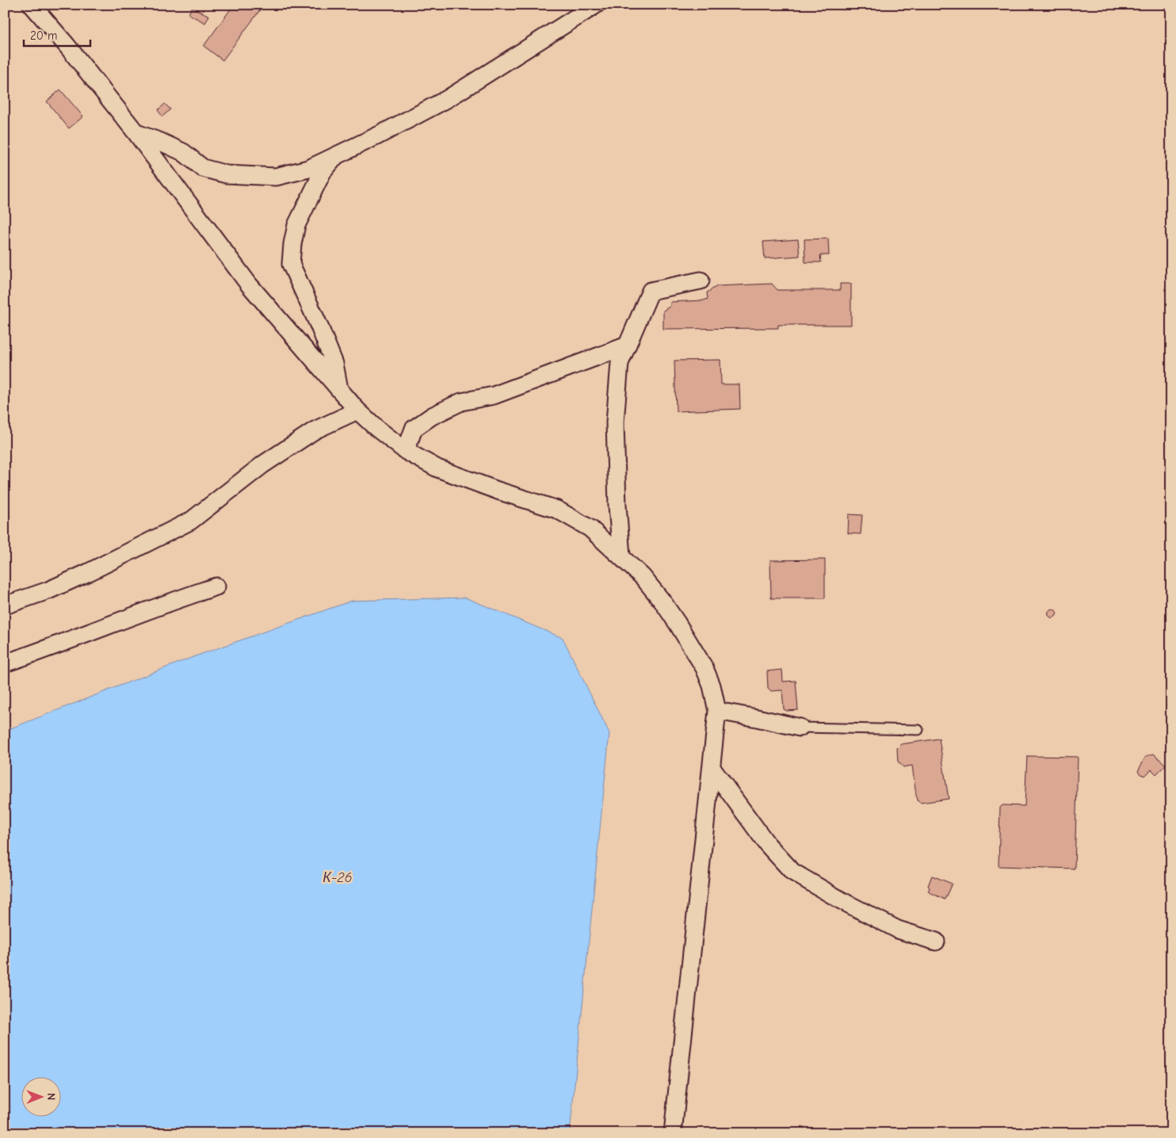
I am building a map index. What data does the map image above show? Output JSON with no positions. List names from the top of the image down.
{
  "water": ["К-26"],
  "scale_bar": "20 m",
  "north": "right"
}
